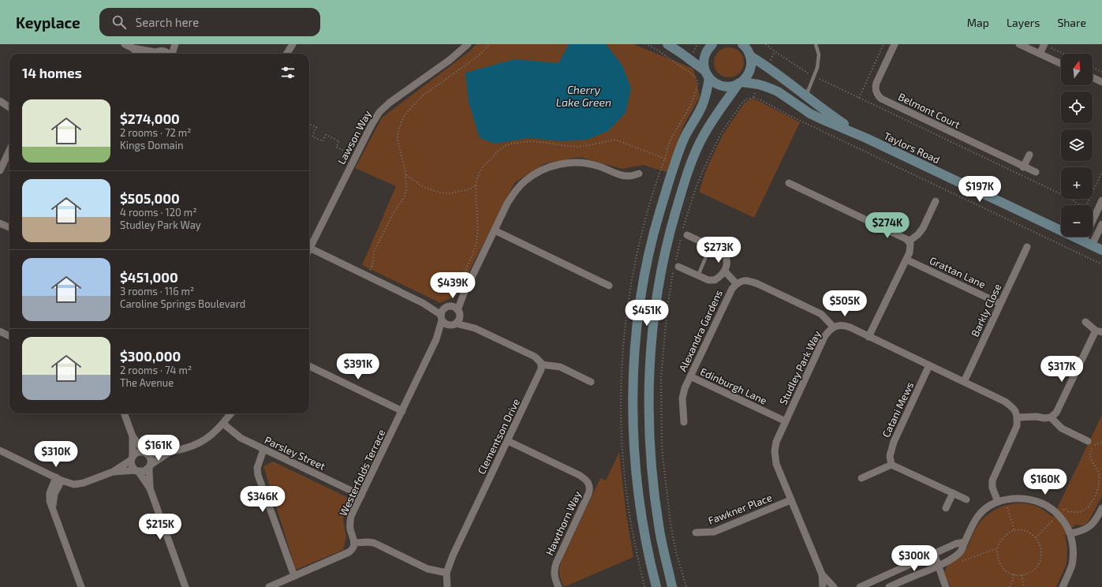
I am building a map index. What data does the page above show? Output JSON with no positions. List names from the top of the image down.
{
  "streets": {
    "main road": ["Taylors Road"],
    "street": [
      "Belmont Court",
      "Lawson Way",
      "Grattan Lane",
      "Barkly Close",
      "Alexandra Gardens",
      "Studley Park Way",
      "Edinburgh Lane",
      "Catani Mews",
      "Clementson Drive",
      "Parsley Street",
      "Westerfolds Terrace",
      "Fawkner Place",
      "Hawthorn Way"
    ]
  },
  "crossings": [
    ["Grattan Lane", "Barkly Close"],
    ["Barkly Close", "Studley Park Way"],
    ["Alexandra Gardens", "Studley Park Way"],
    ["Alexandra Gardens", "Edinburgh Lane"],
    ["Studley Park Way", "Edinburgh Lane"],
    ["Studley Park Way", "Catani Mews"],
    ["Studley Park Way", "Fawkner Place"],
    ["Clementson Drive", "Hawthorn Way"],
    ["Parsley Street", "Westerfolds Terrace"]
  ],
  "water": ["Cherry Lake Green"],
  "north": "top",
  "page": {
    "header": "Keyplace",
    "search": "Search here",
    "nav": ["Map", "Layers", "Share"],
    "map_buttons": ["+", "−"],
    "heading": "14 homes",
    "list": [
      {
        "name": "$274,000",
        "note": "2 rooms · 72 m² · Kings Domain"
      },
      {
        "name": "$505,000",
        "note": "4 rooms · 120 m² · Studley Park Way"
      },
      {
        "name": "$451,000",
        "note": "3 rooms · 116 m² · Caroline Springs Boulevard"
      },
      {
        "name": "$300,000",
        "note": "2 rooms · 74 m² · The Avenue"
      }
    ],
    "price": [
      "$197K",
      "$274K",
      "$273K",
      "$439K",
      "$505K",
      "$451K",
      "$391K",
      "$317K",
      "$161K",
      "$310K",
      "$160K",
      "$346K",
      "$215K",
      "$300K"
    ]
  }
}
